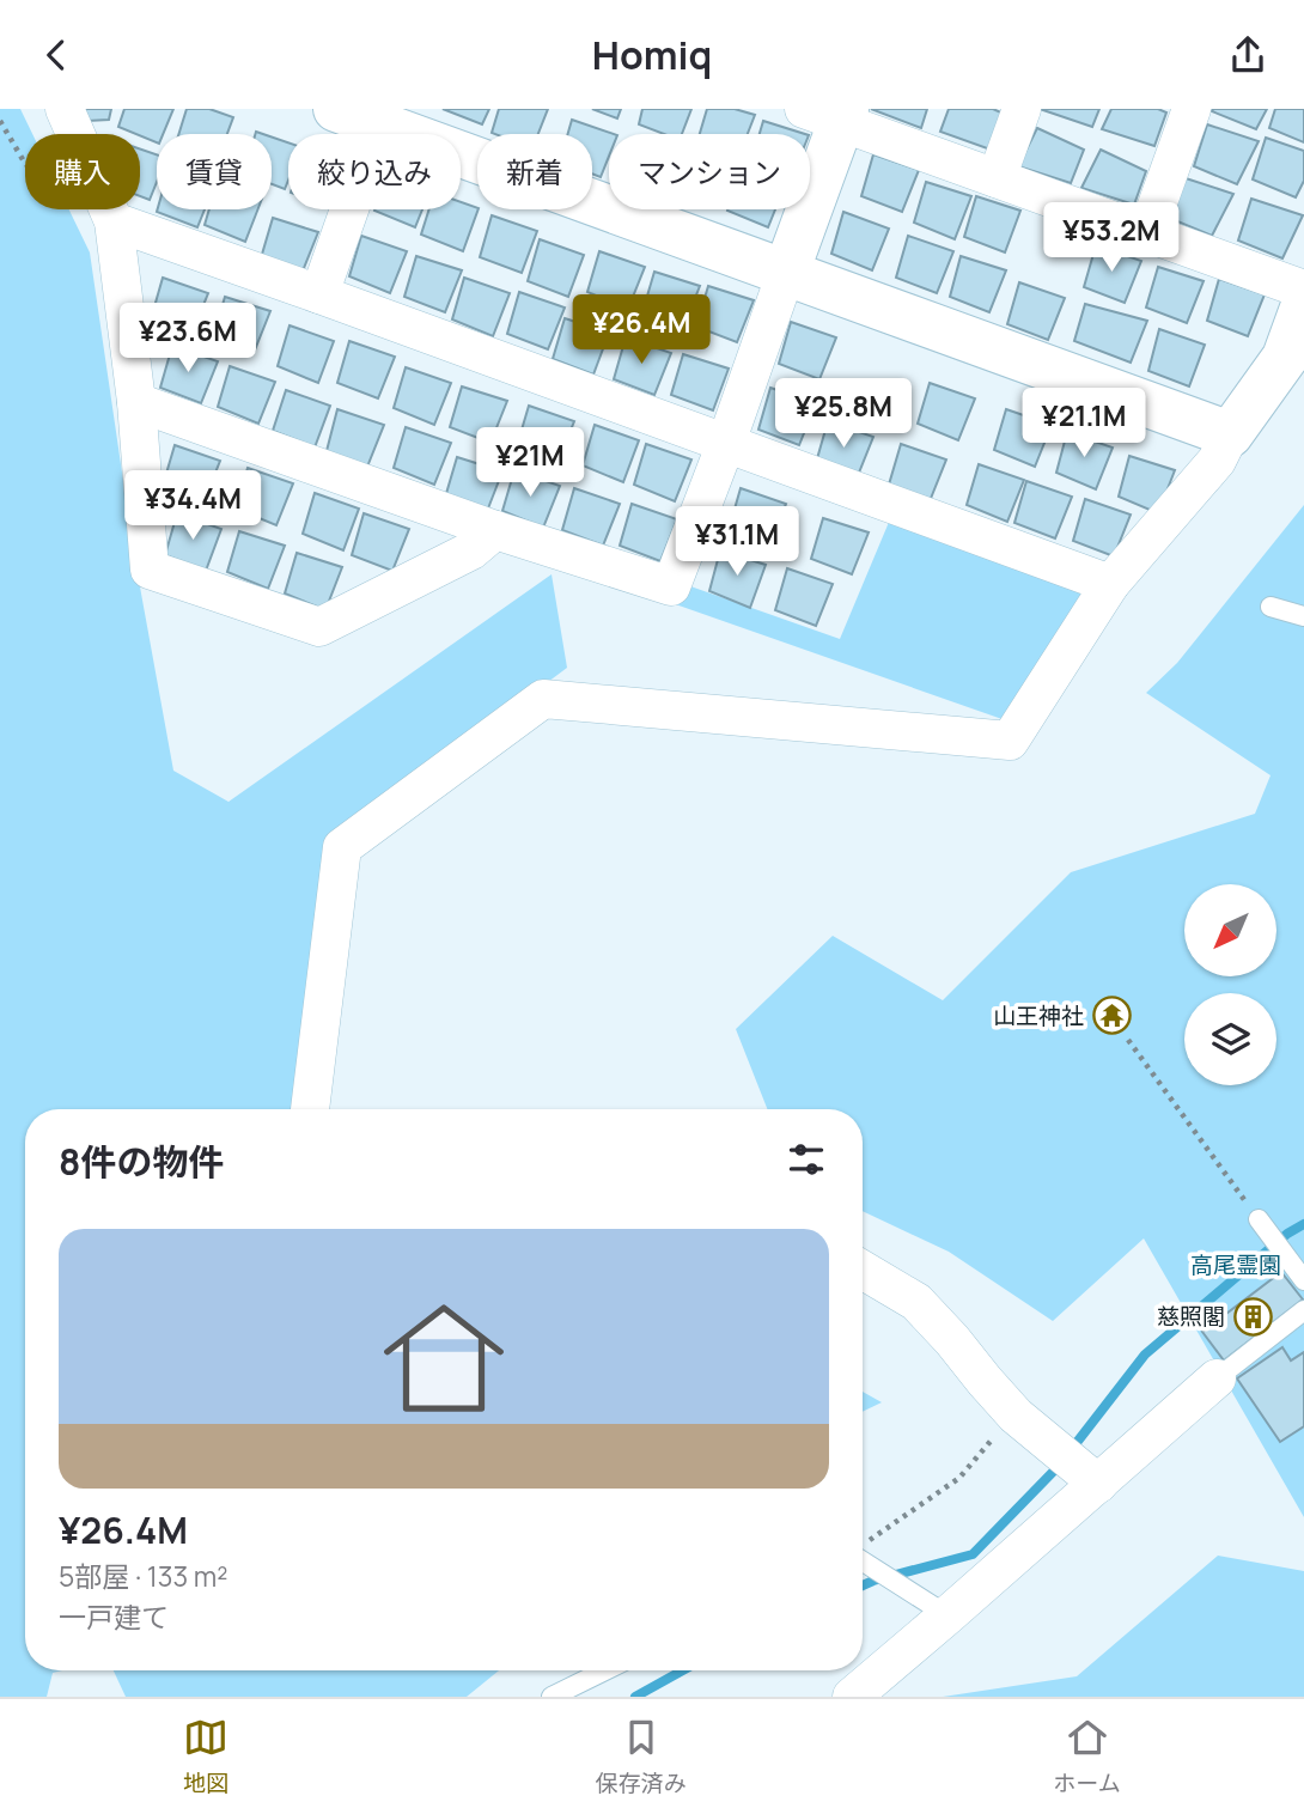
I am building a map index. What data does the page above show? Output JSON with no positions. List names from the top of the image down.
{
  "parks": ["高尾霊園"],
  "places": {
    "temple": ["山王神社"],
    "building": ["慈照閣"]
  },
  "north": "bottom left",
  "page": {
    "header": "Homiq",
    "chip": [
      "購入",
      "賃貸",
      "絞り込み",
      "新着",
      "マンション"
    ],
    "price": [
      "¥53.2M",
      "¥26.4M",
      "¥23.6M",
      "¥25.8M",
      "¥21.1M",
      "¥21M",
      "¥34.4M",
      "¥31.1M"
    ],
    "heading": "8件の物件",
    "list": [
      {
        "name": "¥26.4M",
        "note": "5部屋 · 133 m² · 一戸建て"
      }
    ],
    "tabs": ["地図", "保存済み", "ホーム"]
  }
}
